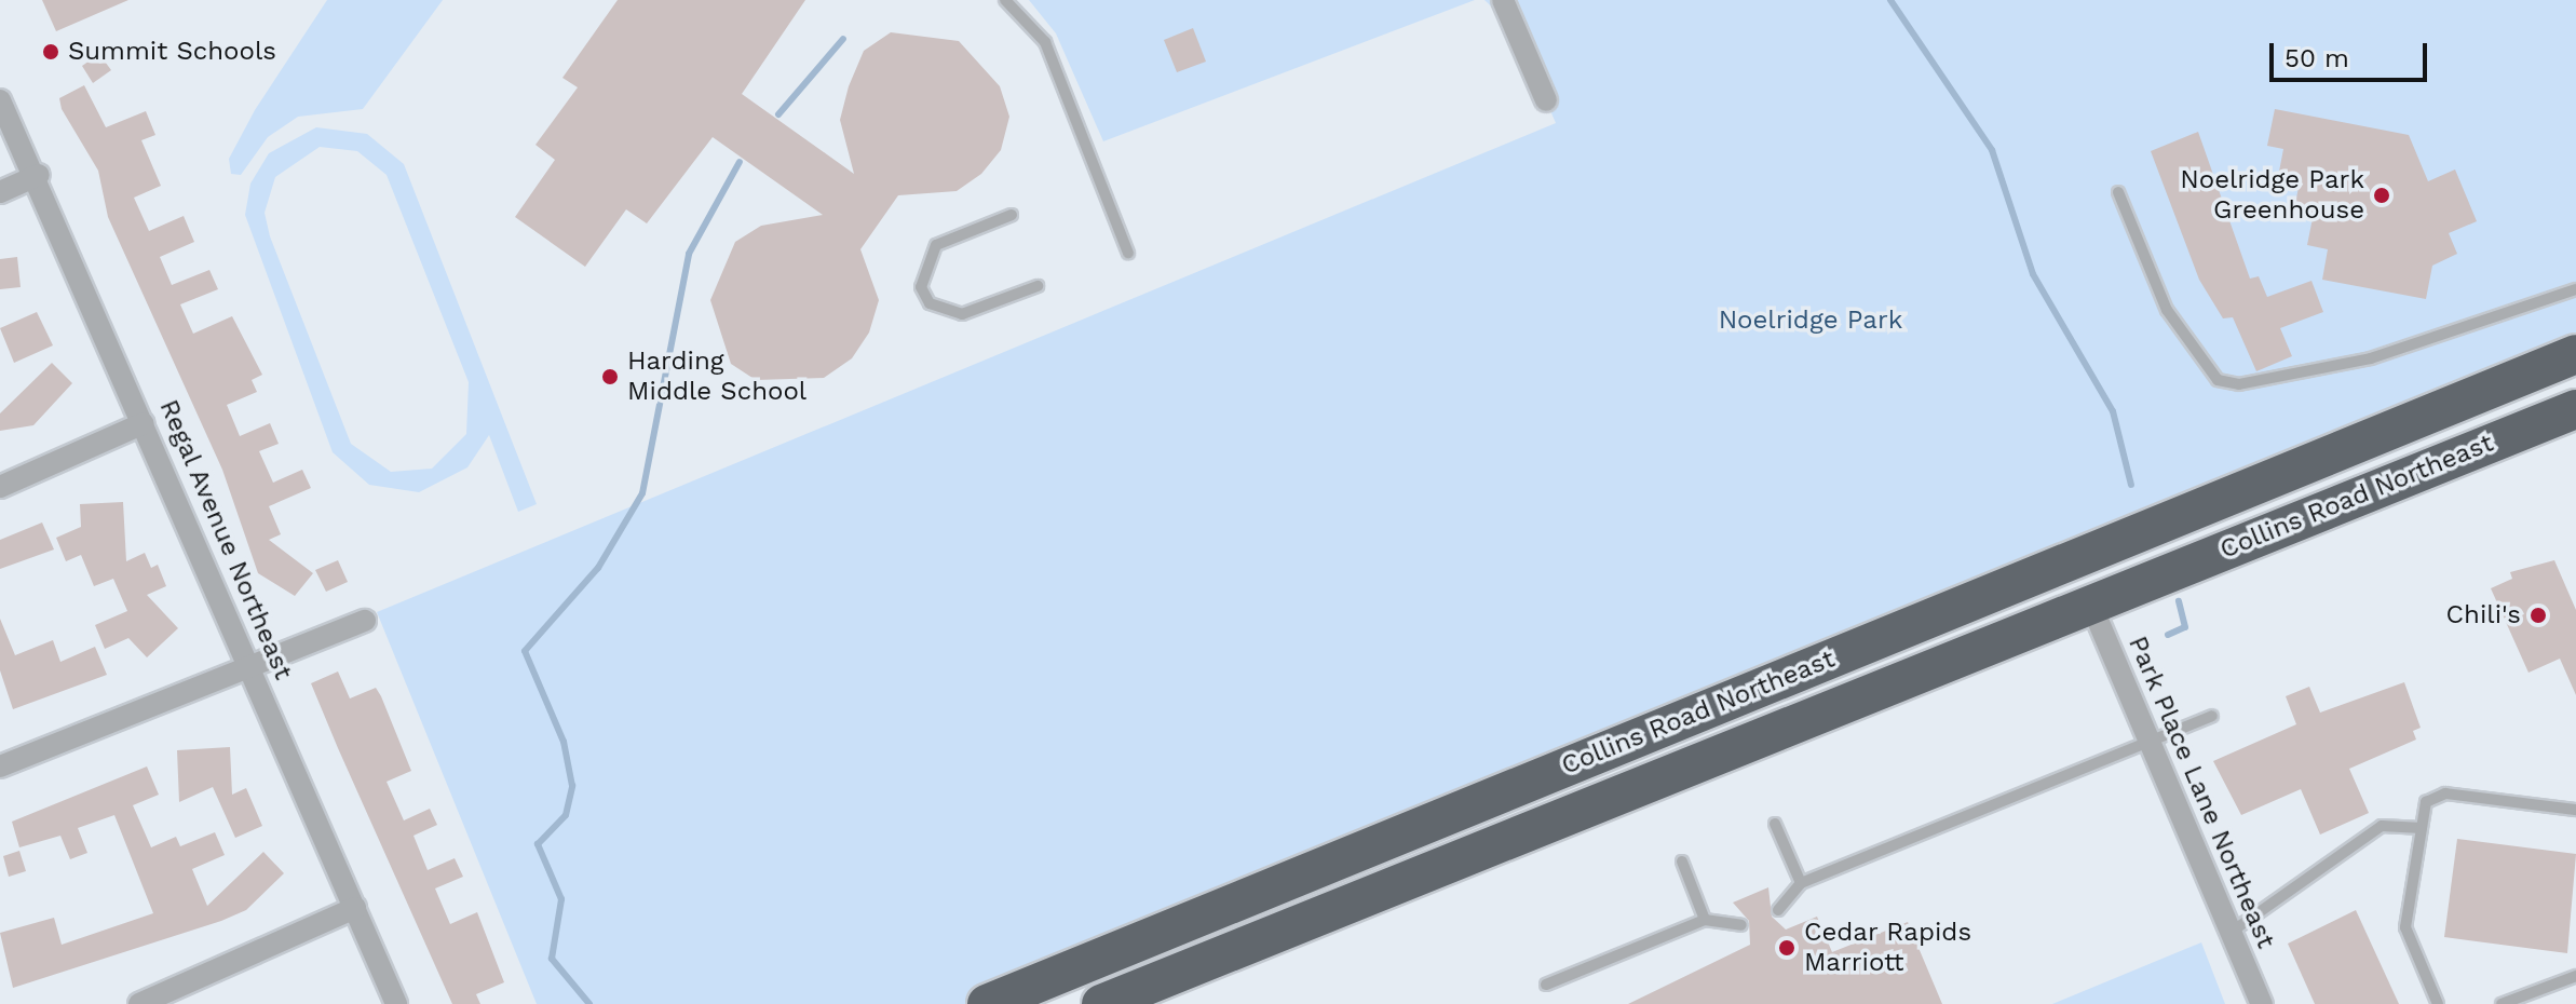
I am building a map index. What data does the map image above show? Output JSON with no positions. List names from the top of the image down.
{
  "streets": {
    "highway": ["Collins Road Northeast"],
    "street": ["Regal Avenue Northeast", "Park Place Lane Northeast"]
  },
  "crossings": [
    ["Collins Road Northeast", "Park Place Lane Northeast"]
  ],
  "parks": ["Noelridge Park"],
  "places": [
    "Summit Schools",
    "Noelridge Park Greenhouse",
    "Harding Middle School",
    "Chili's",
    "Cedar Rapids Marriott"
  ],
  "scale_bar": "50 m"
}
